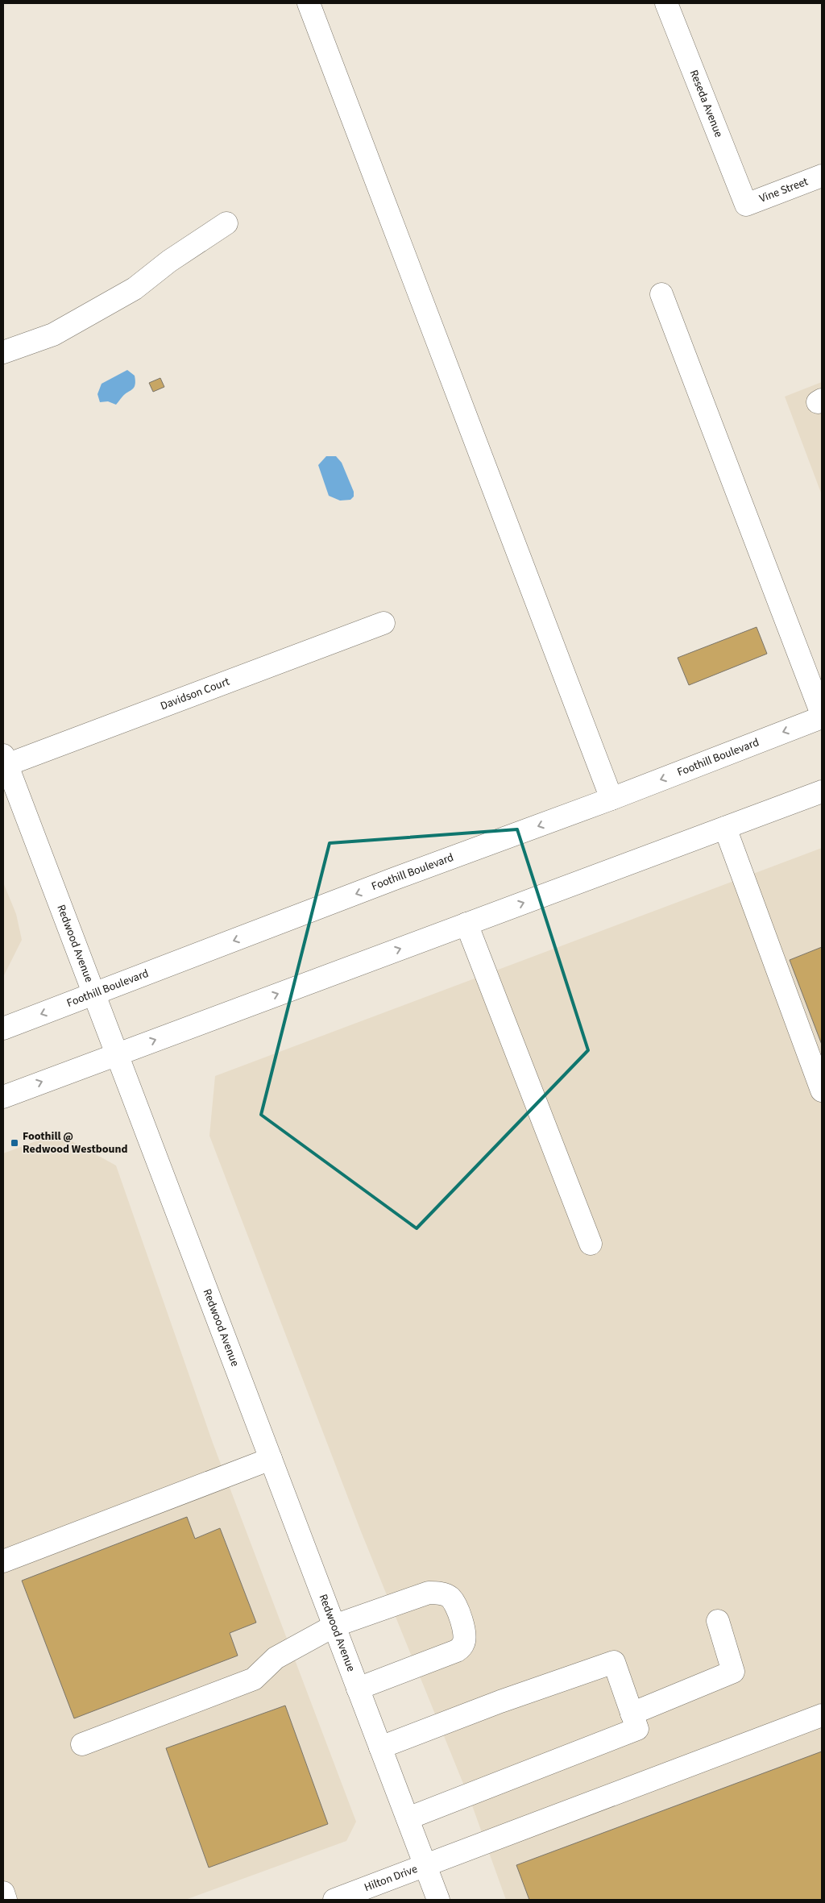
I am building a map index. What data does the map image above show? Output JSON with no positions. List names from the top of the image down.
{
  "streets": {
    "main road": [
      "Reseda Avenue",
      "Vine Street",
      "Davidson Court",
      "Foothill Boulevard",
      "Redwood Avenue",
      "Hilton Drive"
    ]
  },
  "crossings": [
    ["Reseda Avenue", "Vine Street"],
    ["Davidson Court", "Redwood Avenue"],
    ["Foothill Boulevard", "Redwood Avenue"],
    ["Redwood Avenue", "Hilton Drive"]
  ],
  "places": {
    "transit": ["Foothill @ Redwood Westbound"]
  }
}
